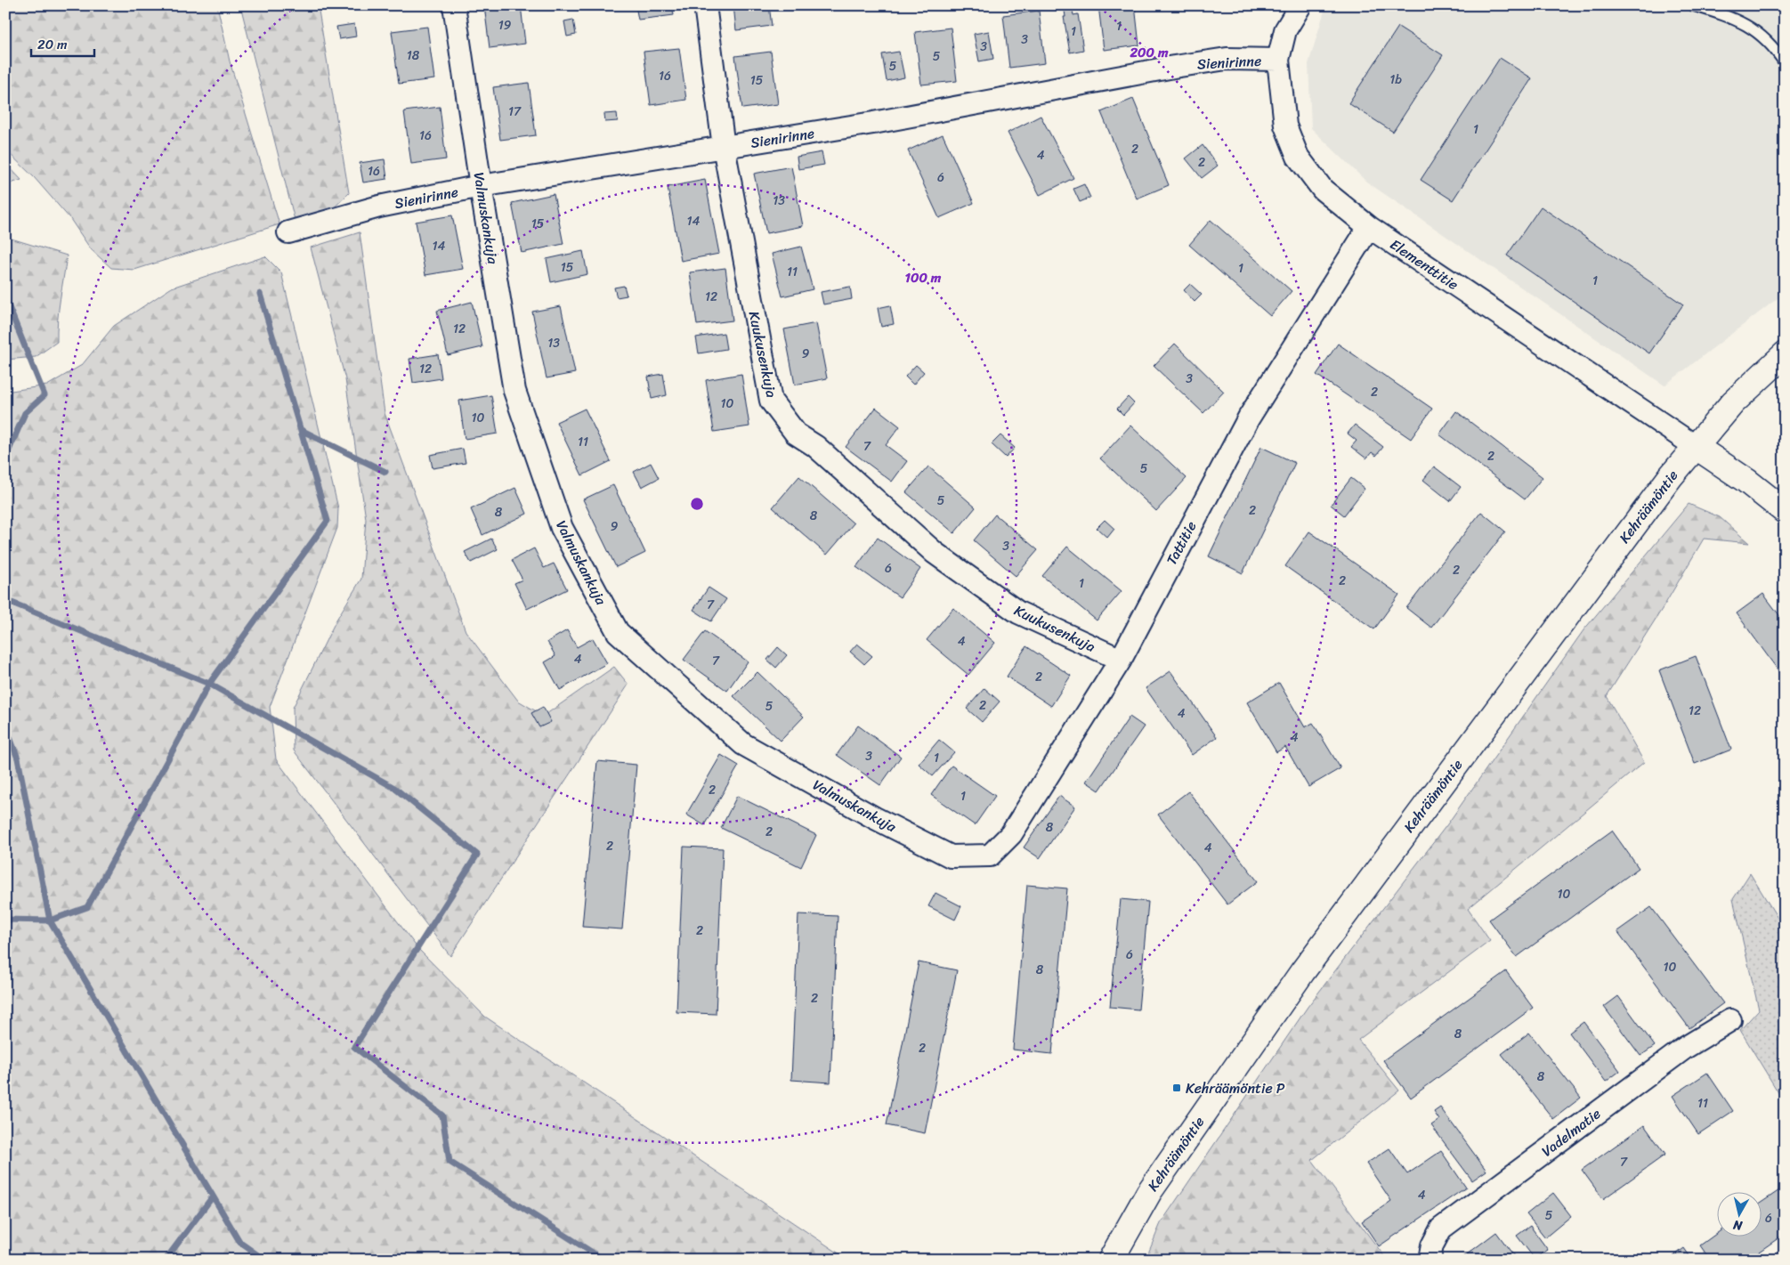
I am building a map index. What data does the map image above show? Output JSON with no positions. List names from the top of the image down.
{
  "streets": {
    "street": [
      "Sienirinne",
      "Valmuskankuja",
      "Elementtitie",
      "Kuukusenkuja",
      "Kehräämöntie",
      "Tattitie",
      "Vadelmatie"
    ]
  },
  "crossings": [
    ["Sienirinne", "Valmuskankuja"],
    ["Sienirinne", "Elementtitie"],
    ["Sienirinne", "Kuukusenkuja"],
    ["Valmuskankuja", "Tattitie"],
    ["Elementtitie", "Kehräämöntie"],
    ["Elementtitie", "Tattitie"],
    ["Kuukusenkuja", "Tattitie"]
  ],
  "places": {
    "transit": ["Kehräämöntie P"]
  },
  "house_numbers": [
    "19",
    "1",
    "1",
    "3",
    "3",
    "18",
    "5",
    "5",
    "16",
    "1b",
    "15",
    "17",
    "1",
    "16",
    "2",
    "4",
    "2",
    "16",
    "6",
    "13",
    "14",
    "15",
    "14",
    "15",
    "1",
    "11",
    "1",
    "12",
    "12",
    "13",
    "9",
    "12",
    "3",
    "2",
    "10",
    "10",
    "11",
    "7",
    "2",
    "5",
    "5",
    "2",
    "8",
    "8",
    "9",
    "3",
    "6",
    "2",
    "2",
    "1",
    "7",
    "4",
    "4",
    "7",
    "2",
    "2",
    "5",
    "12",
    "4",
    "4",
    "3",
    "1",
    "2",
    "1",
    "8",
    "2",
    "2",
    "4",
    "10",
    "2",
    "6",
    "10",
    "8",
    "2",
    "8",
    "2",
    "8",
    "11",
    "7",
    "4",
    "5",
    "6"
  ],
  "scale_bar": "20 m",
  "north": "bottom",
  "rings": ["200 m", "100 m"]
}
